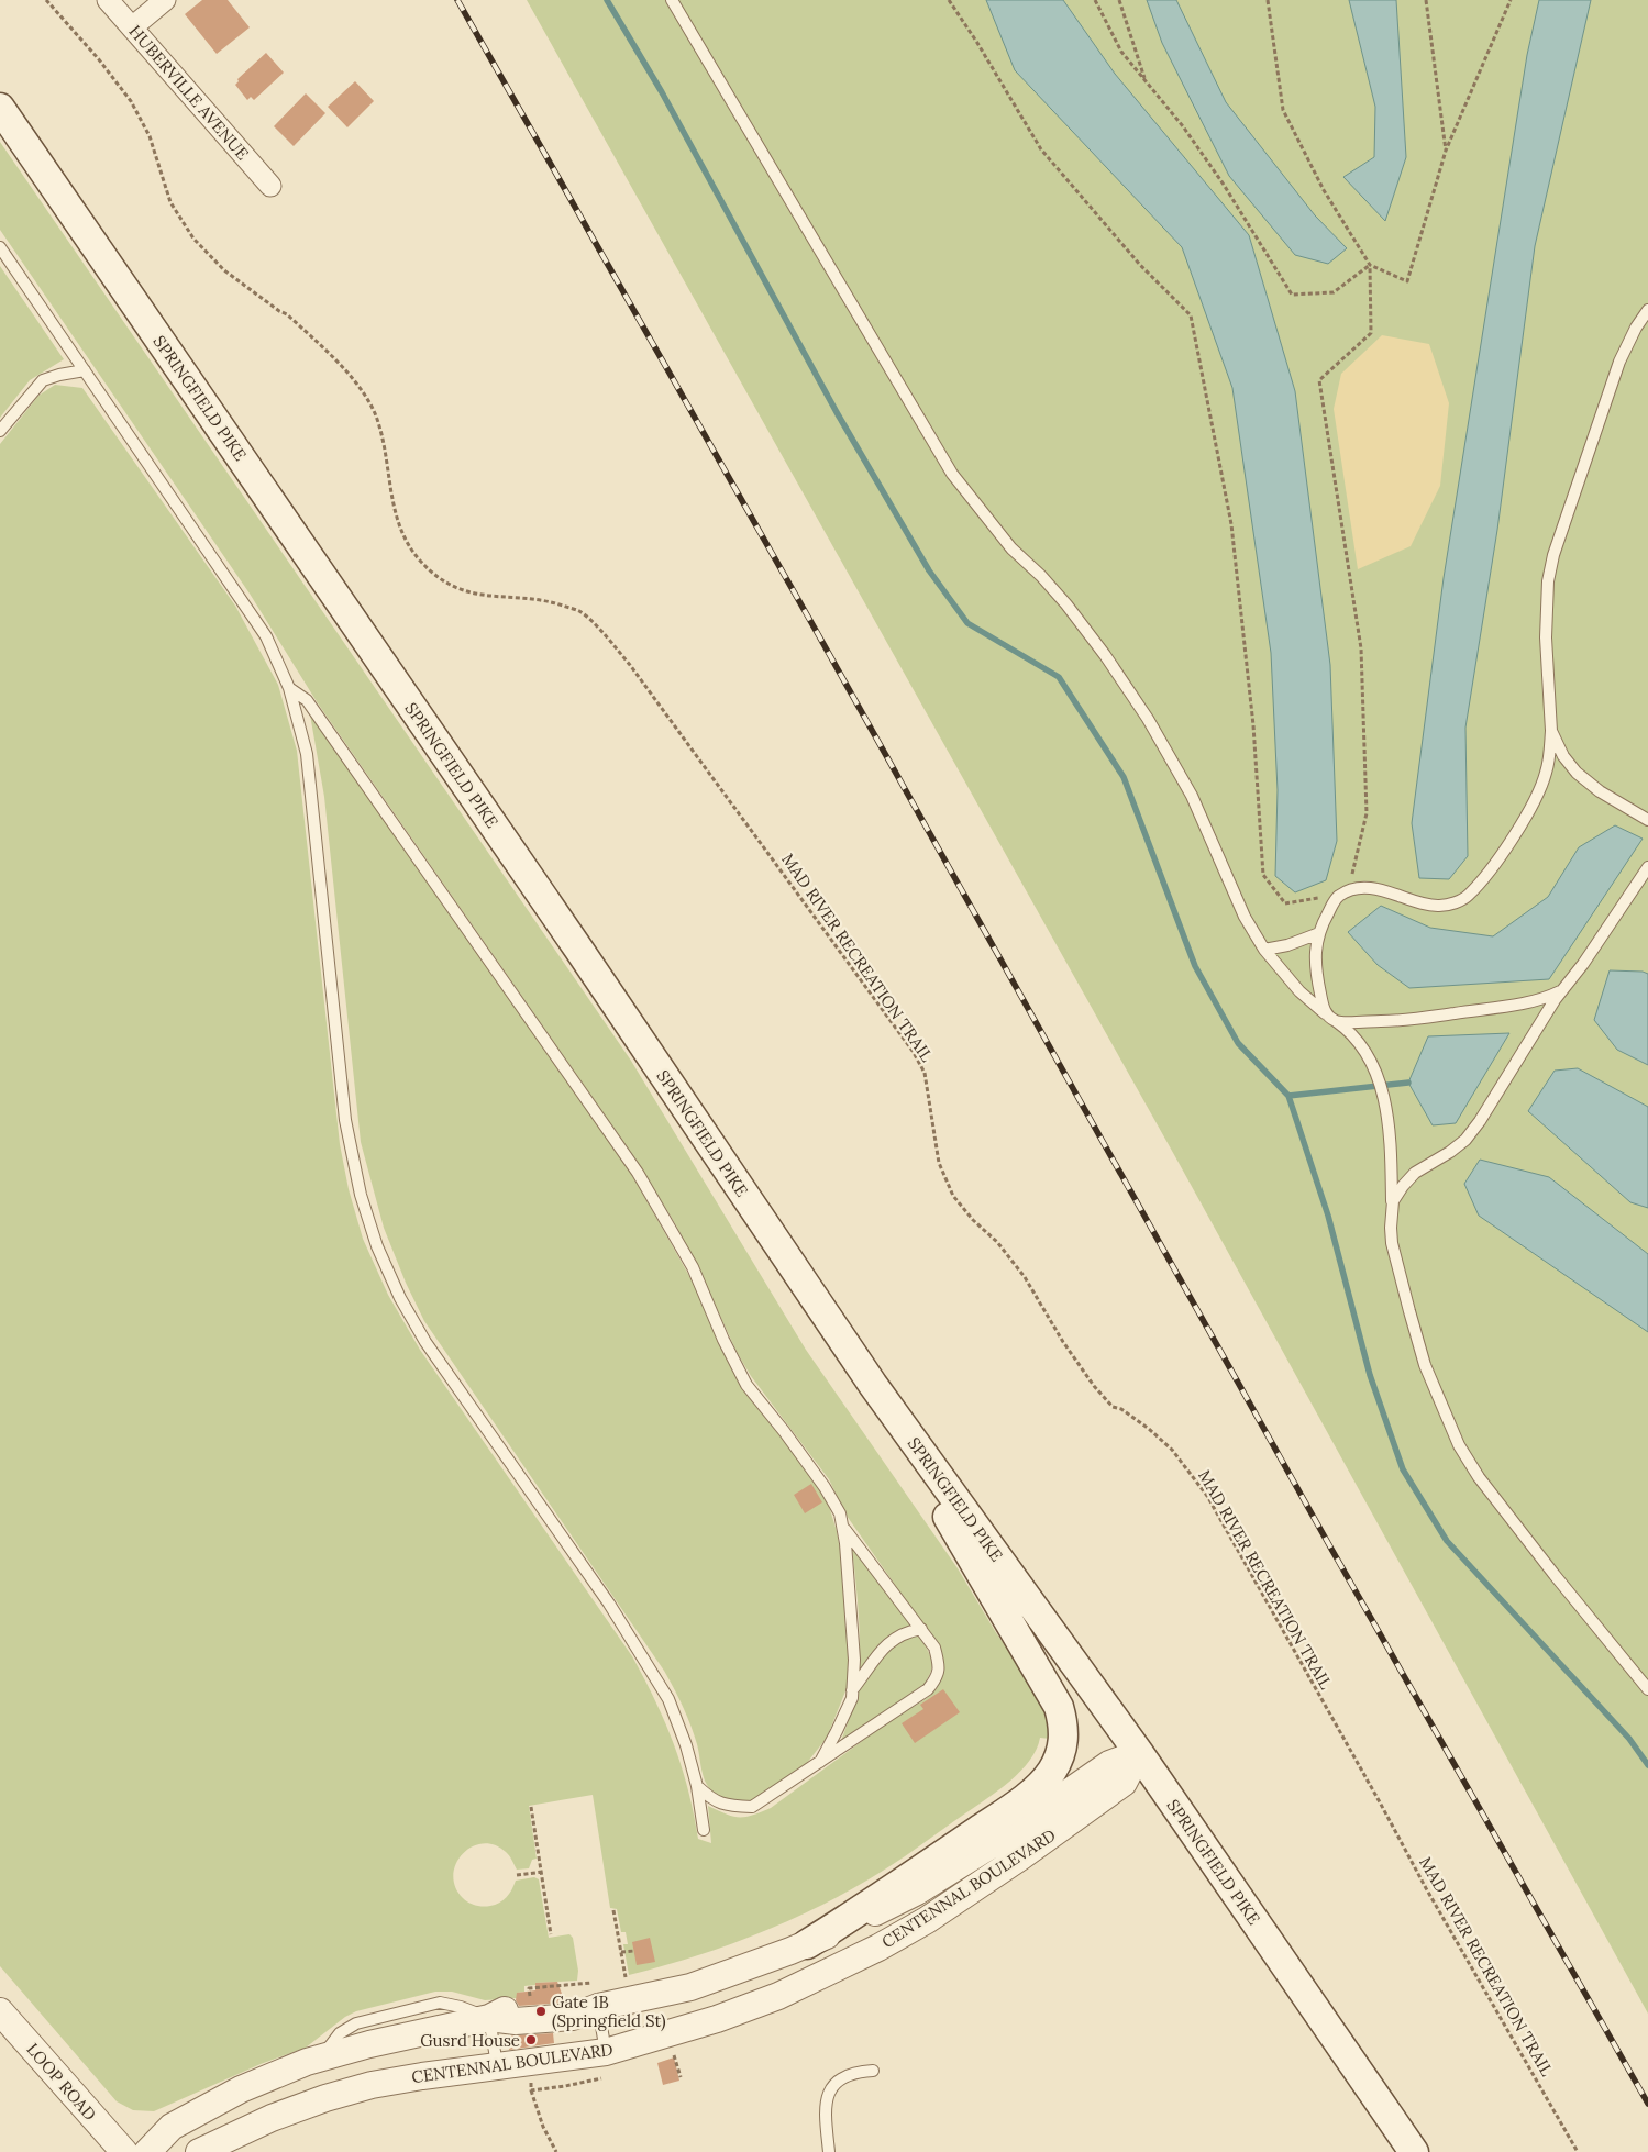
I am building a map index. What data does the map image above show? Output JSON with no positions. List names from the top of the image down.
{
  "streets": {
    "main road": ["SPRINGFIELD PIKE"],
    "street": ["HUBERVILLE AVENUE", "CENTENNAL BOULEVARD", "LOOP ROAD"],
    "path": ["MAD RIVER RECREATION TRAIL"]
  },
  "crossings": [
    ["SPRINGFIELD PIKE", "CENTENNAL BOULEVARD"]
  ],
  "places": ["Gate 1B (Springfield St)", "Gusrd House"]
}
